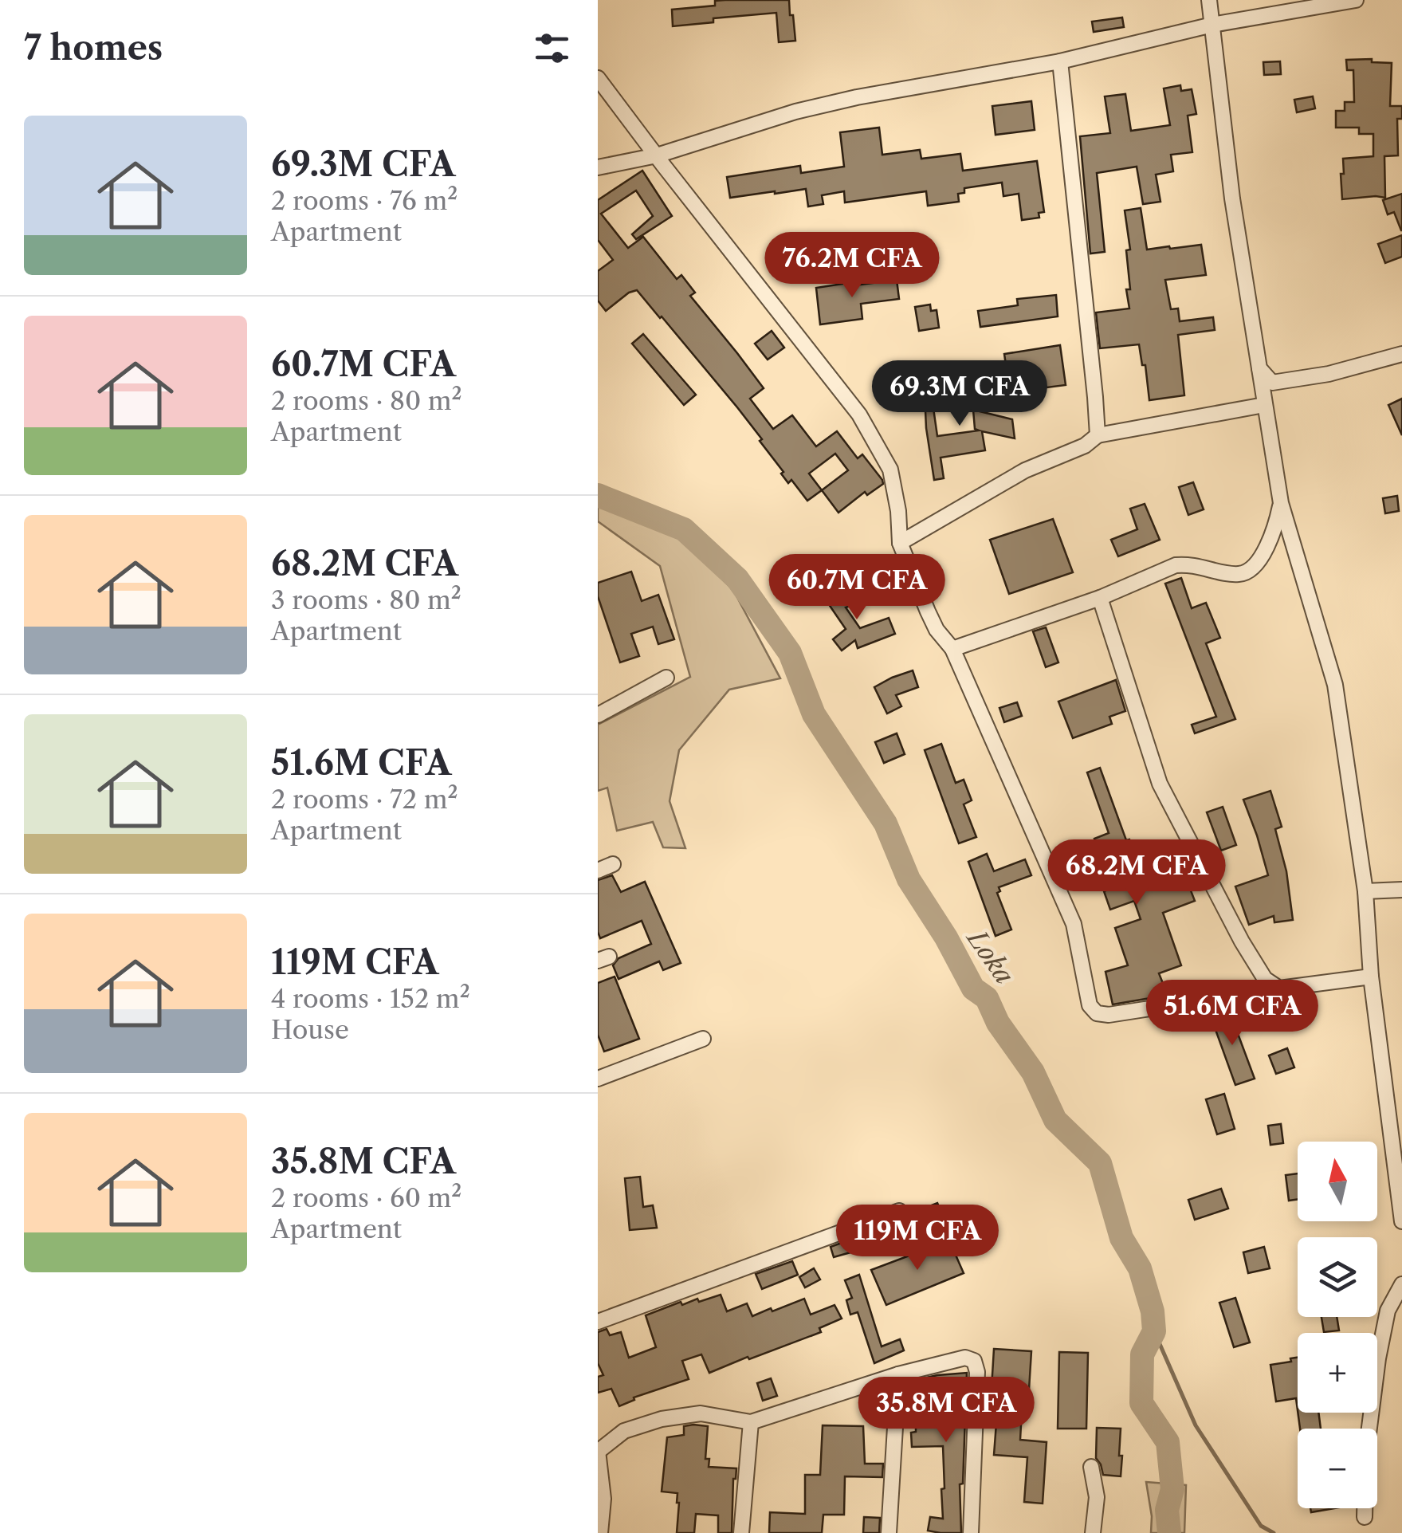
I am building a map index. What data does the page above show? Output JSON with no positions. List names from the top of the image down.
{
  "water": ["Loka"],
  "north": "top",
  "page": {
    "heading": "7 homes",
    "list": [
      {
        "name": "69.3M CFA",
        "note": "2 rooms · 76 m² · Apartment"
      },
      {
        "name": "60.7M CFA",
        "note": "2 rooms · 80 m² · Apartment"
      },
      {
        "name": "68.2M CFA",
        "note": "3 rooms · 80 m² · Apartment"
      },
      {
        "name": "51.6M CFA",
        "note": "2 rooms · 72 m² · Apartment"
      },
      {
        "name": "119M CFA",
        "note": "4 rooms · 152 m² · House"
      },
      {
        "name": "35.8M CFA",
        "note": "2 rooms · 60 m² · Apartment"
      }
    ],
    "price": [
      "76.2M CFA",
      "69.3M CFA",
      "60.7M CFA",
      "68.2M CFA",
      "51.6M CFA",
      "119M CFA",
      "35.8M CFA"
    ],
    "map_buttons": ["+", "−"]
  }
}
